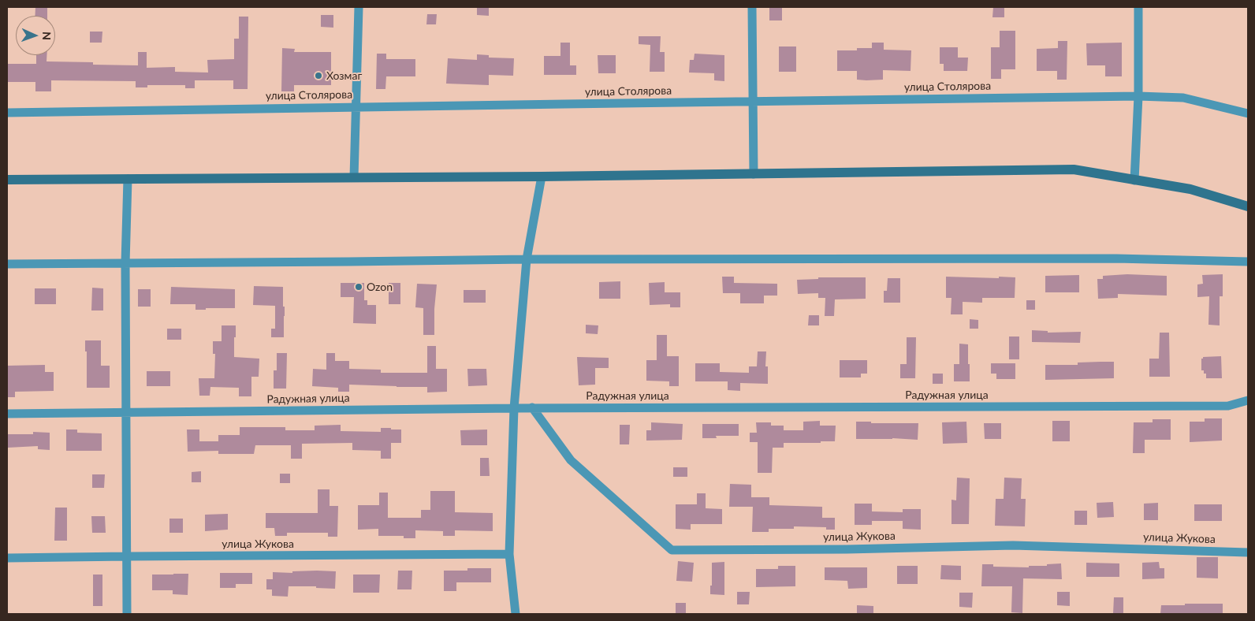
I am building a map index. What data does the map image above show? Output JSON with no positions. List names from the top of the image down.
{
  "streets": {
    "street": ["улица Столярова", "Радужная улица", "улица Жукова"]
  },
  "crossings": [
    ["Радужная улица", "улица Жукова"]
  ],
  "places": ["Хозмаг", "Ozon"],
  "north": "right"
}
